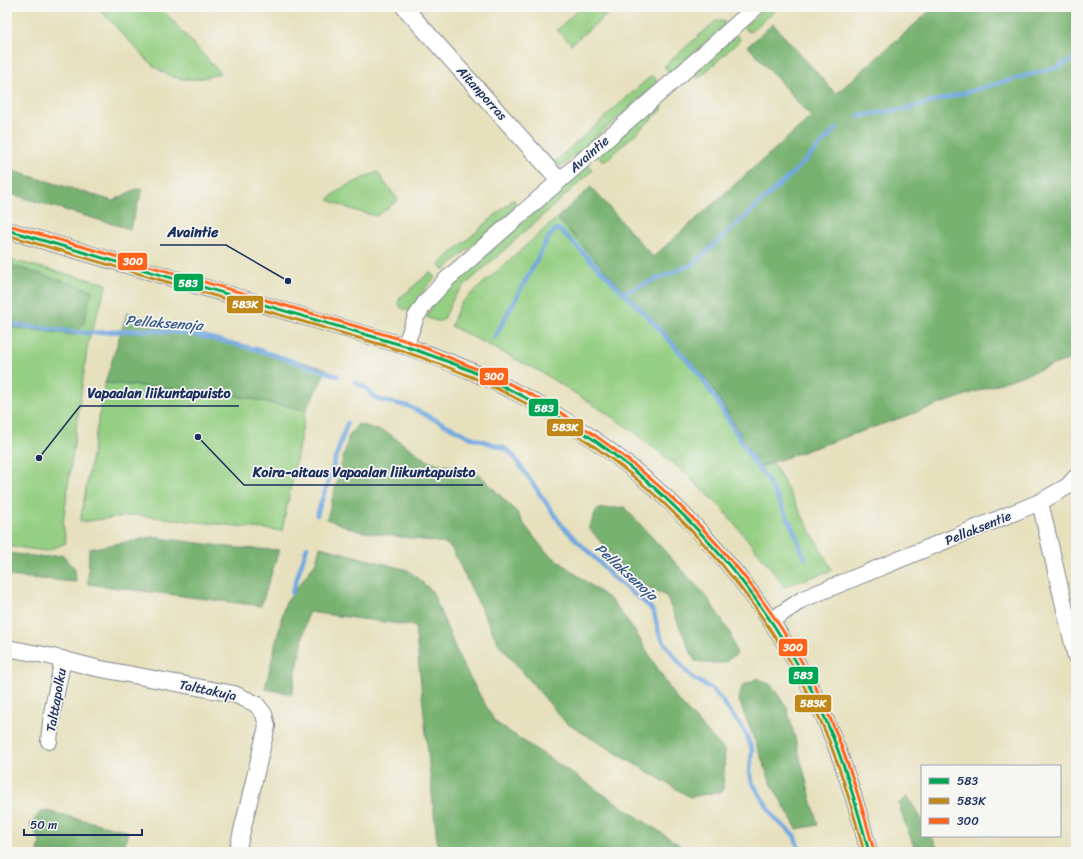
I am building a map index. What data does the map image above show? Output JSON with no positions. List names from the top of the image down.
{
  "streets": {
    "street": [
      "Aitanporras",
      "Avaintie",
      "Pellaksentie",
      "Talttakuja",
      "Talttapolku"
    ]
  },
  "crossings": [
    ["Aitanporras", "Avaintie"],
    ["Talttakuja", "Talttapolku"]
  ],
  "water": ["Pellaksenoja"],
  "places": ["Avaintie", "Koira-aitaus Vapaalan liikuntapuisto", "Vapaalan liikuntapuisto"],
  "lines": ["transit line 300", "transit line 583", "transit line 583K"],
  "legend": ["583", "583K", "300"],
  "scale_bar": "50 m"
}
